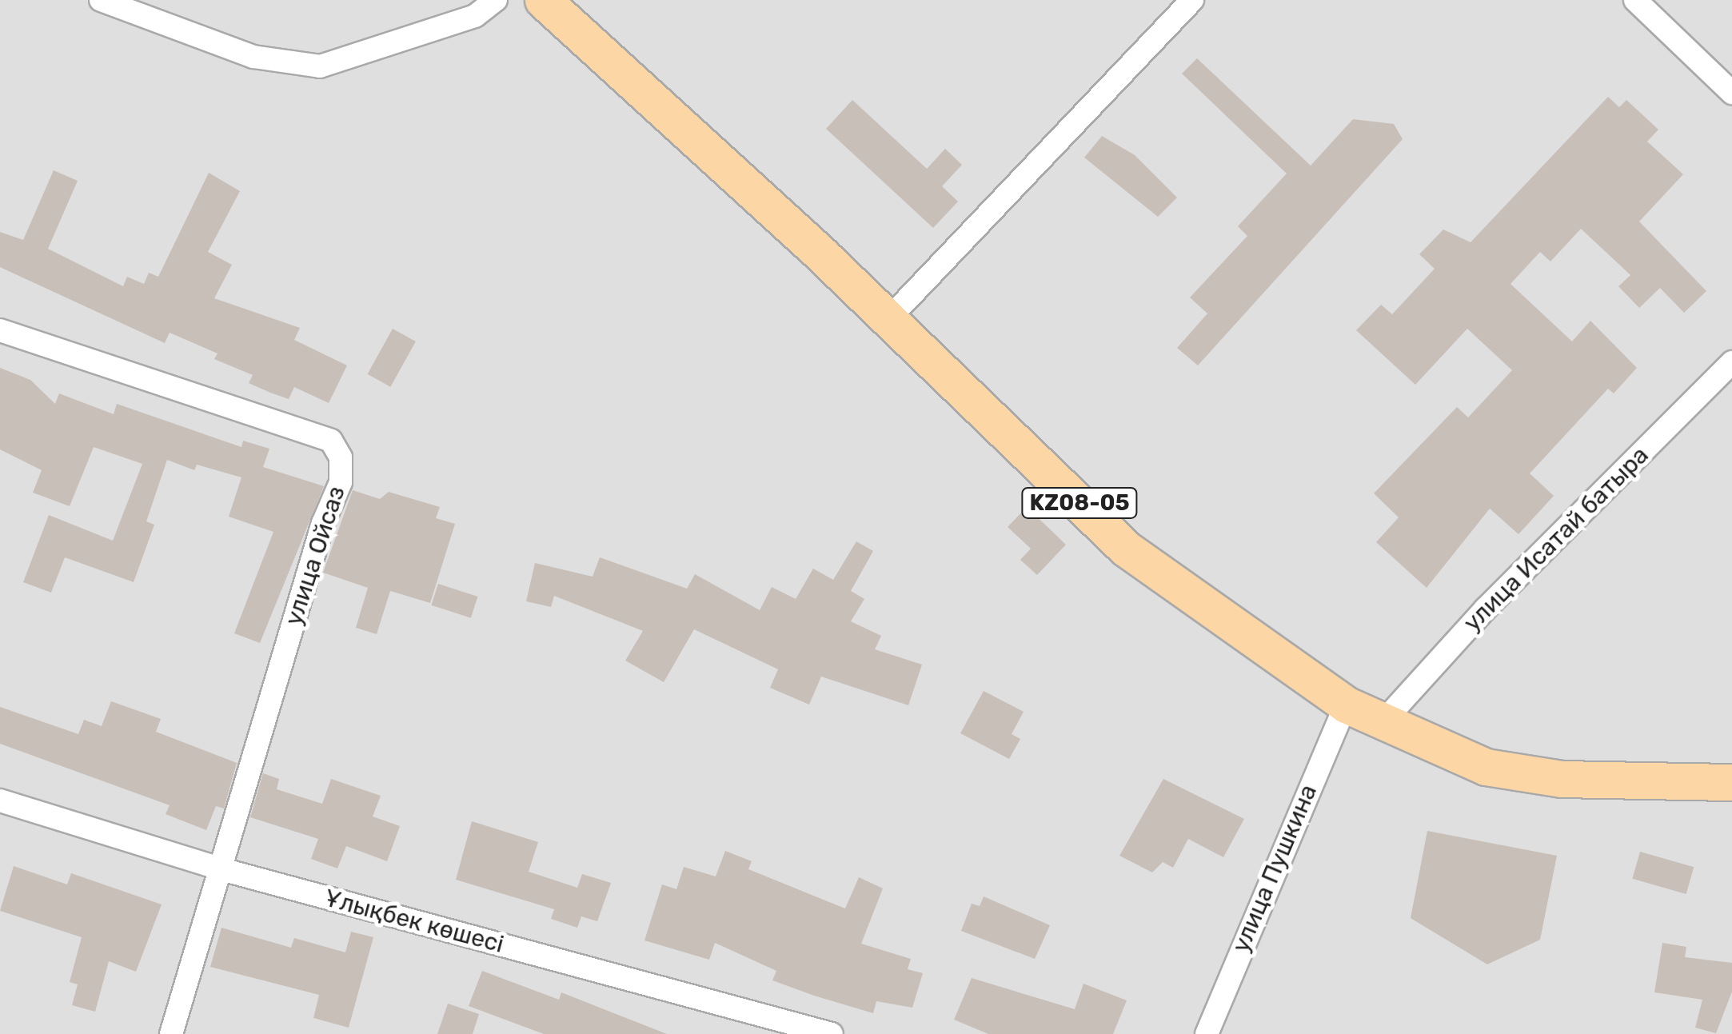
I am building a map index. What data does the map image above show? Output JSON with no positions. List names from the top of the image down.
{
  "streets": {
    "main road": ["KZ08-05"],
    "street": [
      "улица Исатай батыра",
      "улица Ойсаз",
      "улица Пушкина",
      "Ұлықбек көшесі"
    ]
  },
  "crossings": [
    ["KZ08-05", "улица Исатай батыра"],
    ["KZ08-05", "улица Пушкина"],
    ["улица Ойсаз", "Ұлықбек көшесі"]
  ]
}
